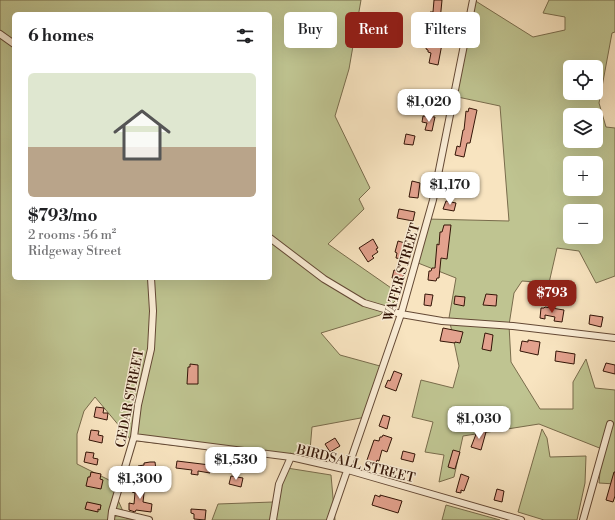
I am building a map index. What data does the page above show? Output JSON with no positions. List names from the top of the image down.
{
  "streets": {
    "street": ["WATER STREET", "CEDAR STREET", "BIRDSALL STREET"]
  },
  "crossings": [
    ["WATER STREET", "BIRDSALL STREET"],
    ["CEDAR STREET", "BIRDSALL STREET"]
  ],
  "page": {
    "chip": ["Buy", "Rent", "Filters"],
    "heading": "6 homes",
    "map_buttons": ["+", "−"],
    "list": [
      {
        "name": "$793/mo",
        "note": "2 rooms · 56 m² · Ridgeway Street"
      }
    ],
    "price": [
      "$1,020",
      "$1,170",
      "$793",
      "$1,030",
      "$1,530",
      "$1,300"
    ]
  }
}
